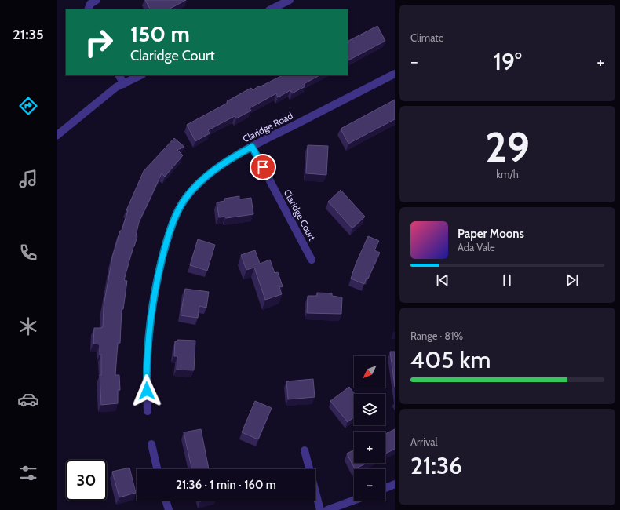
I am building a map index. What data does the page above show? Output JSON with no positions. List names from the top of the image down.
{
  "streets": {
    "street": ["Claridge Road", "Claridge Court"]
  },
  "crossings": [
    ["Claridge Road", "Claridge Court"]
  ],
  "north": "bottom left",
  "page": {
    "tabs": "21:35",
    "tile": [
      "Climate",
      ["29", "km/h"],
      ["Range · 81%", "405 km"],
      ["Arrival", "21:36"]
    ],
    "turn": ["150 m", "Claridge Court"],
    "heat": ["−", "19°", "+"],
    "song": ["Paper Moons", "Ada Vale"],
    "map_buttons": ["+", "−"],
    "limit": "30",
    "trip": "21:36 · 1 min · 160 m"
  }
}
